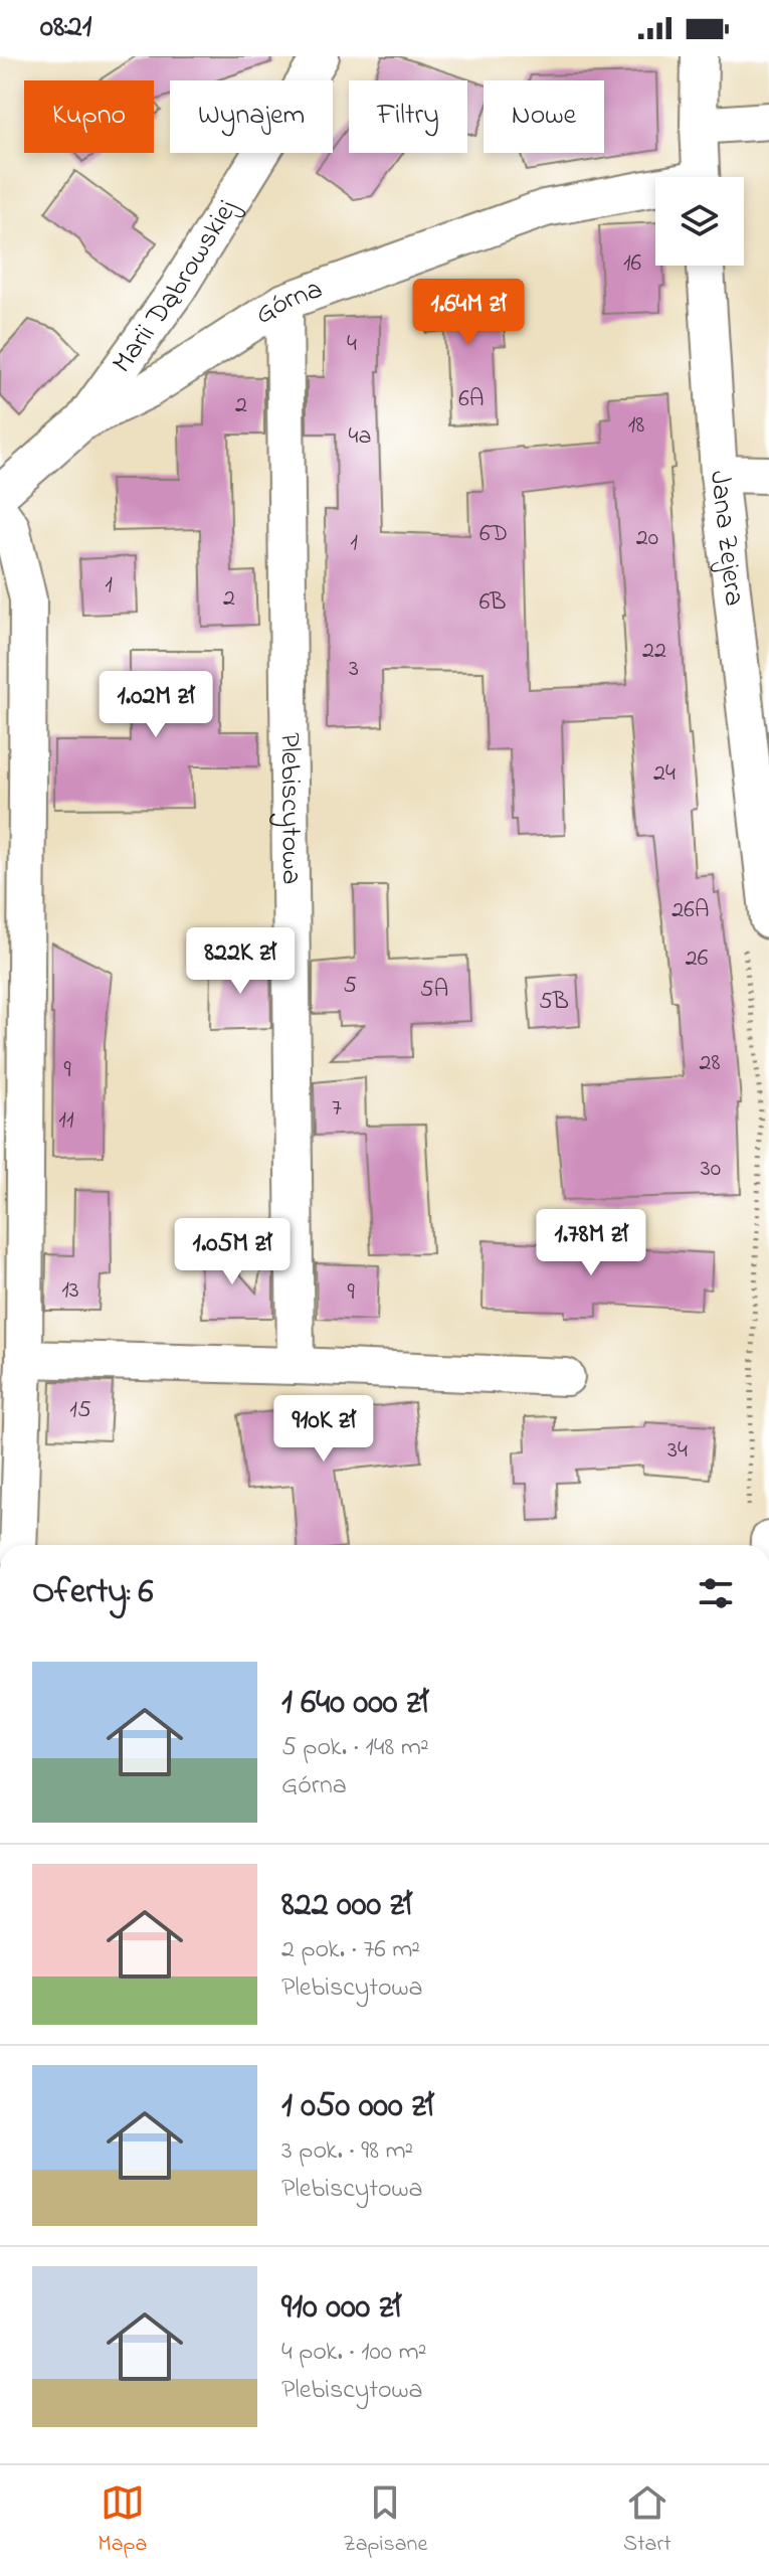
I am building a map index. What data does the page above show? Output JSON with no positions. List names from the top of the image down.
{
  "streets": {
    "street": [
      "Marii Dąbrowskiej",
      "Górna",
      "Jana Zejera",
      "Plebiscytowa"
    ]
  },
  "crossings": [
    ["Marii Dąbrowskiej", "Górna"],
    ["Górna", "Plebiscytowa"]
  ],
  "house_numbers": [
    "16",
    "4",
    "6A",
    "2",
    "18",
    "4a",
    "6D",
    "20",
    "1",
    "1",
    "2",
    "6B",
    "22",
    "3",
    "24",
    "26A",
    "26",
    "5",
    "5A",
    "5B",
    "28",
    "9",
    "7",
    "11",
    "30",
    "13",
    "9",
    "15",
    "34"
  ],
  "page": {
    "status": "08:21",
    "chip": [
      "Kupno",
      "Wynajem",
      "Filtry",
      "Nowe"
    ],
    "price": [
      "1.64M zł",
      "1.02M zł",
      "822K zł",
      "1.78M zł",
      "1.05M zł",
      "910K zł"
    ],
    "heading": "Oferty: 6",
    "list": [
      {
        "name": "1 640 000 zł",
        "note": "5 pok. · 148 m² · Górna"
      },
      {
        "name": "822 000 zł",
        "note": "2 pok. · 76 m² · Plebiscytowa"
      },
      {
        "name": "1 050 000 zł",
        "note": "3 pok. · 98 m² · Plebiscytowa"
      },
      {
        "name": "910 000 zł",
        "note": "4 pok. · 100 m² · Plebiscytowa"
      }
    ],
    "tabs": ["Mapa", "Zapisane", "Start"]
  }
}
